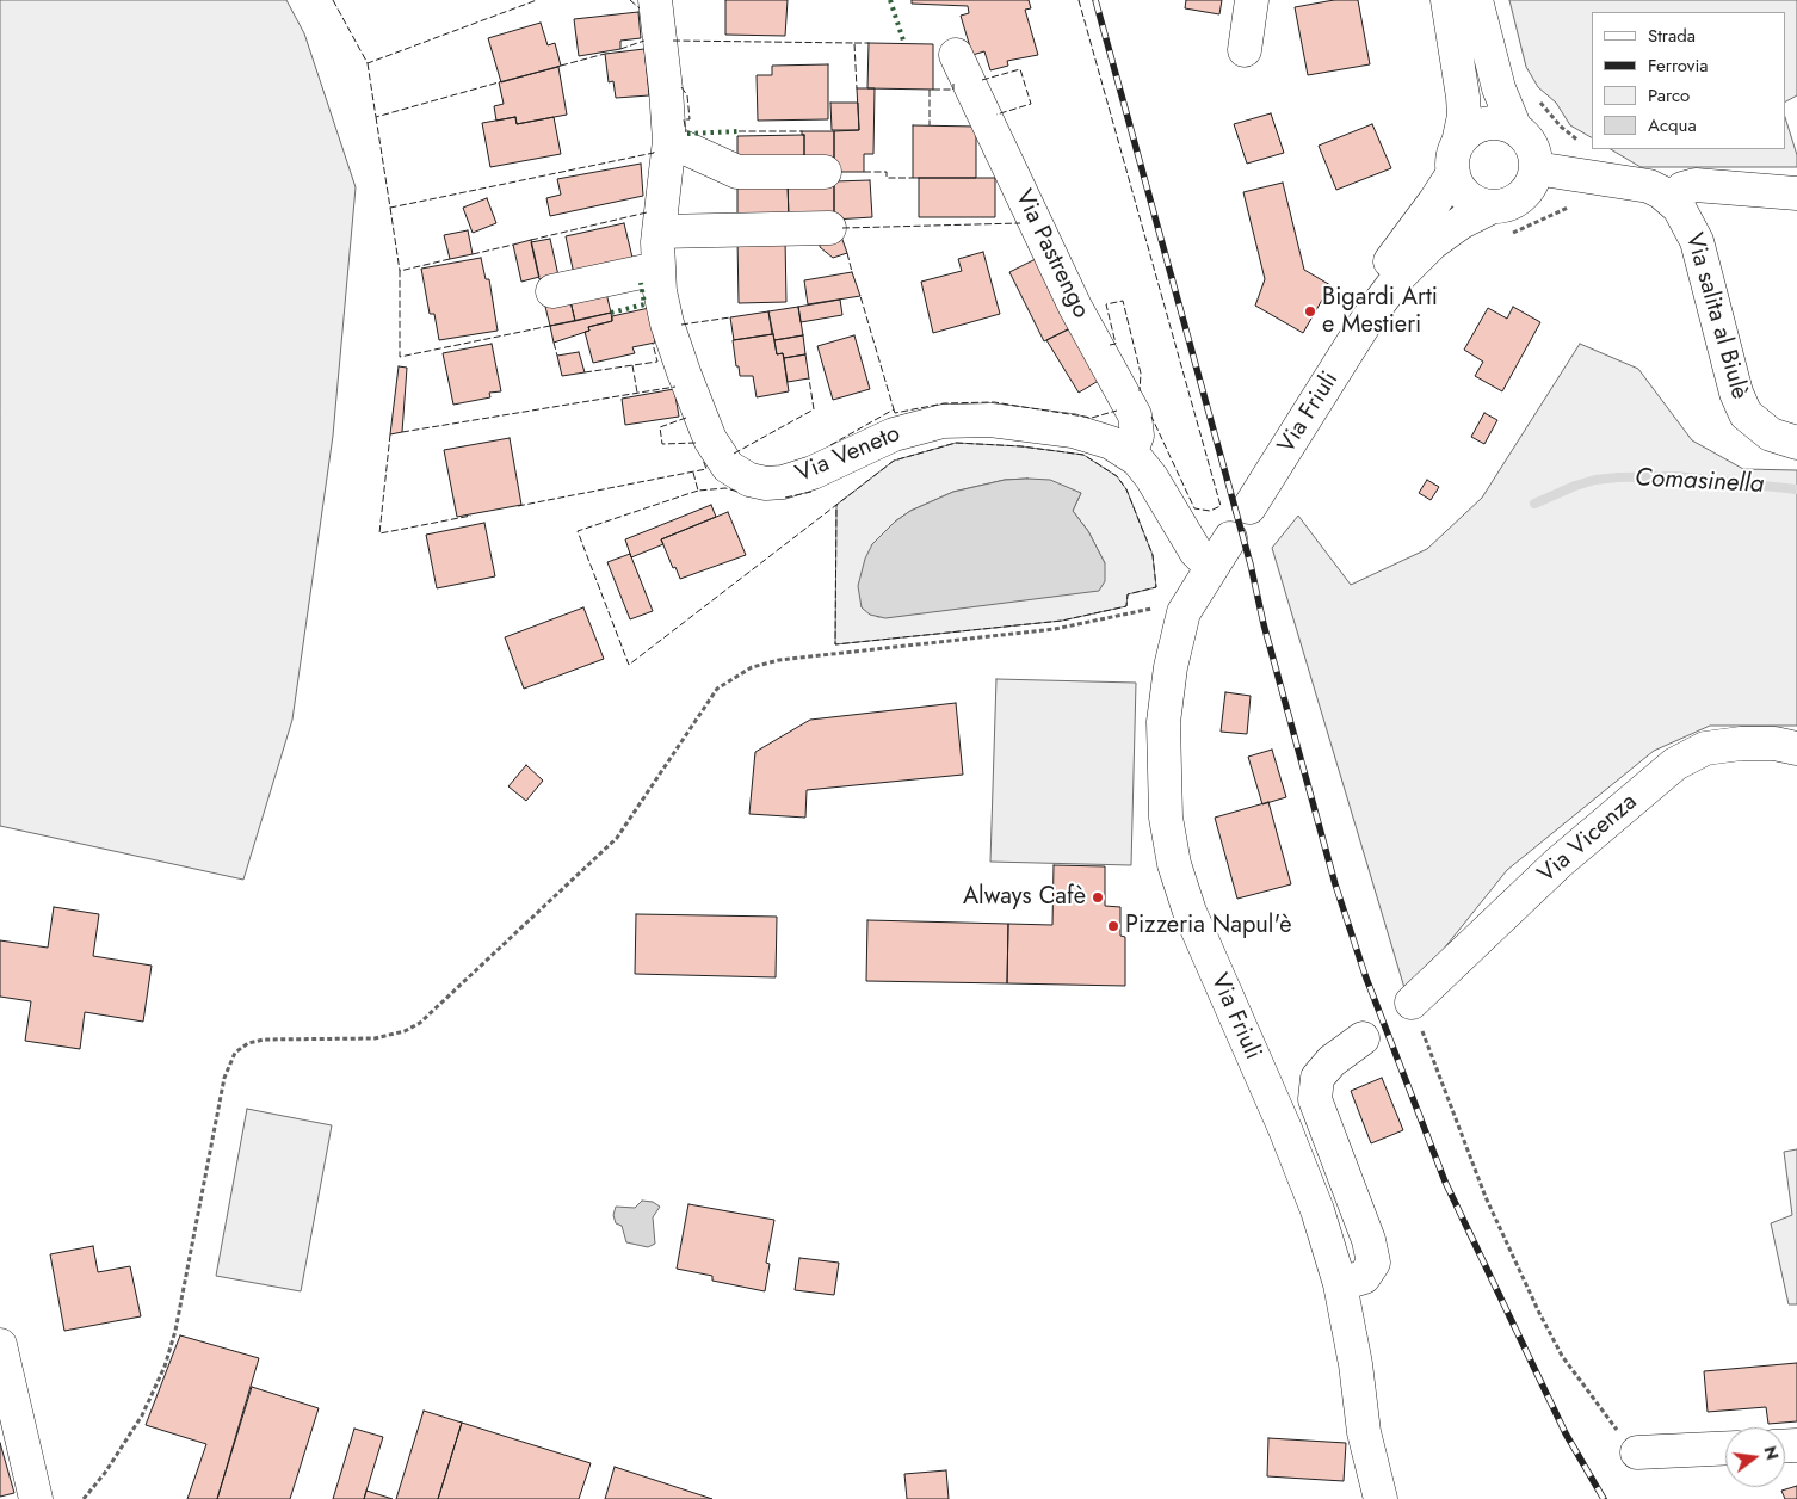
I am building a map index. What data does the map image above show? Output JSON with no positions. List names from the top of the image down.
{
  "streets": {
    "street": [
      "Via Pastrengo",
      "Via salita al Biulè",
      "Via Friuli",
      "Via Veneto",
      "Via Vicenza"
    ]
  },
  "crossings": [
    ["Via Pastrengo", "Via Veneto"],
    ["Via salita al Biulè", "Via Friuli"],
    ["Via Friuli", "Via Veneto"]
  ],
  "water": ["Comasinella"],
  "places": ["Bigardi Arti e Mestieri", "Always Cafè", "Pizzeria Napul'è"],
  "legend": [
    "Strada",
    "Ferrovia",
    "Parco",
    "Acqua"
  ],
  "north": "right"
}
